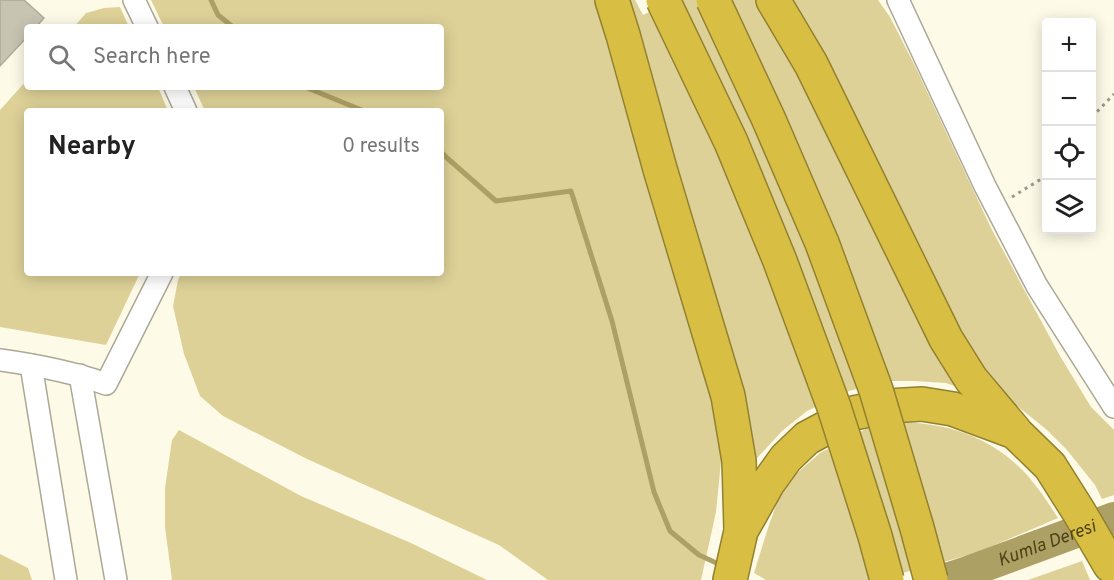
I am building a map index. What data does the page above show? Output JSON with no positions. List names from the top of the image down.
{
  "water": ["Kumla Deresi"],
  "page": {
    "map_buttons": ["+", "−"],
    "search": "Search here",
    "heading": ["Nearby", "0 results"]
  }
}
